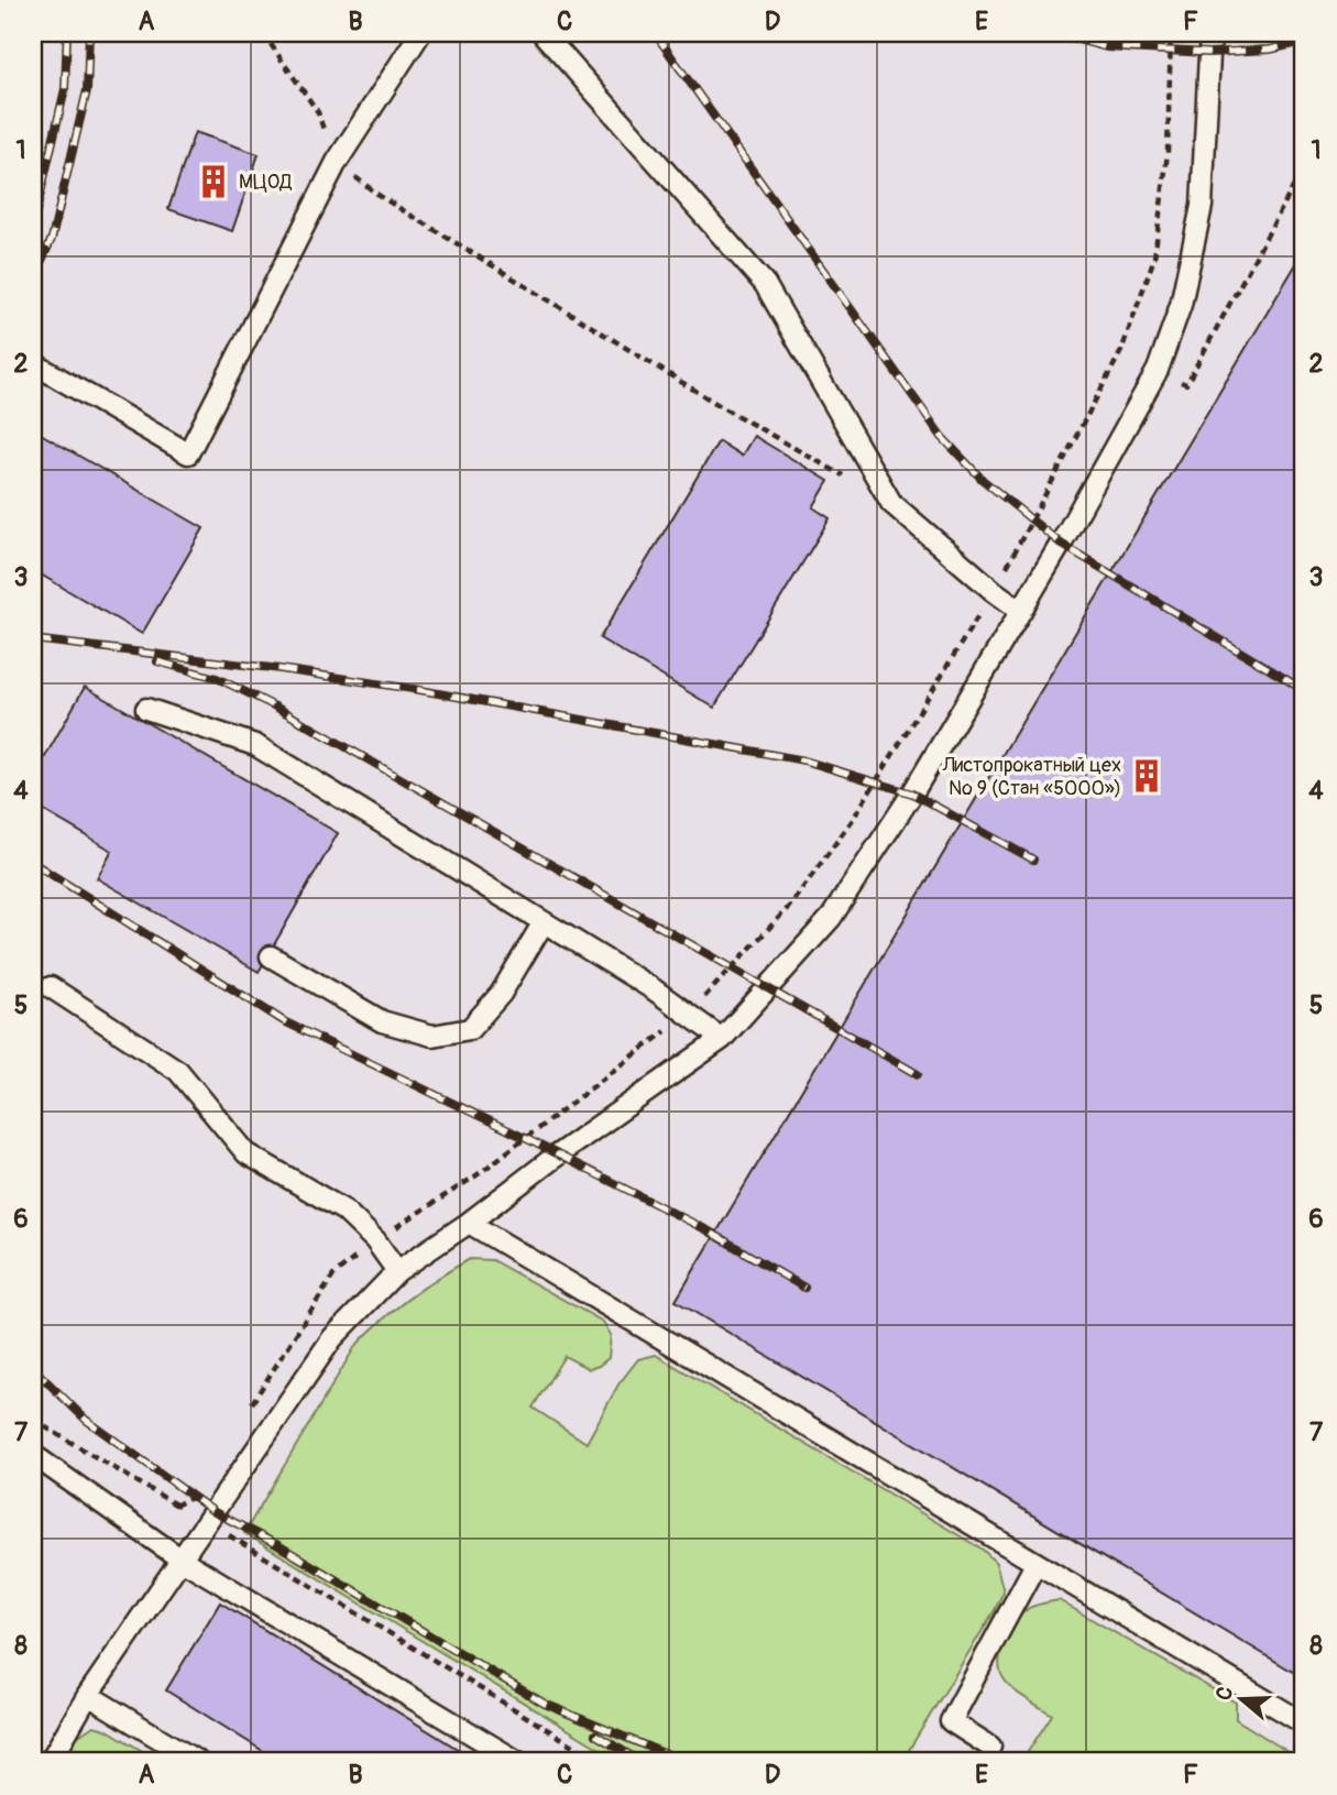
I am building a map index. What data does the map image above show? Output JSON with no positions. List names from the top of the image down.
{
  "places": {
    "building": ["МЦОД", "Листопрокатный цех № 9 (Стан «5000»)"]
  },
  "north": "left",
  "grid": {
    "columns": [
      "A",
      "B",
      "C",
      "D",
      "E",
      "F"
    ],
    "rows": [
      "1",
      "2",
      "3",
      "4",
      "5",
      "6",
      "7",
      "8"
    ]
  }
}
